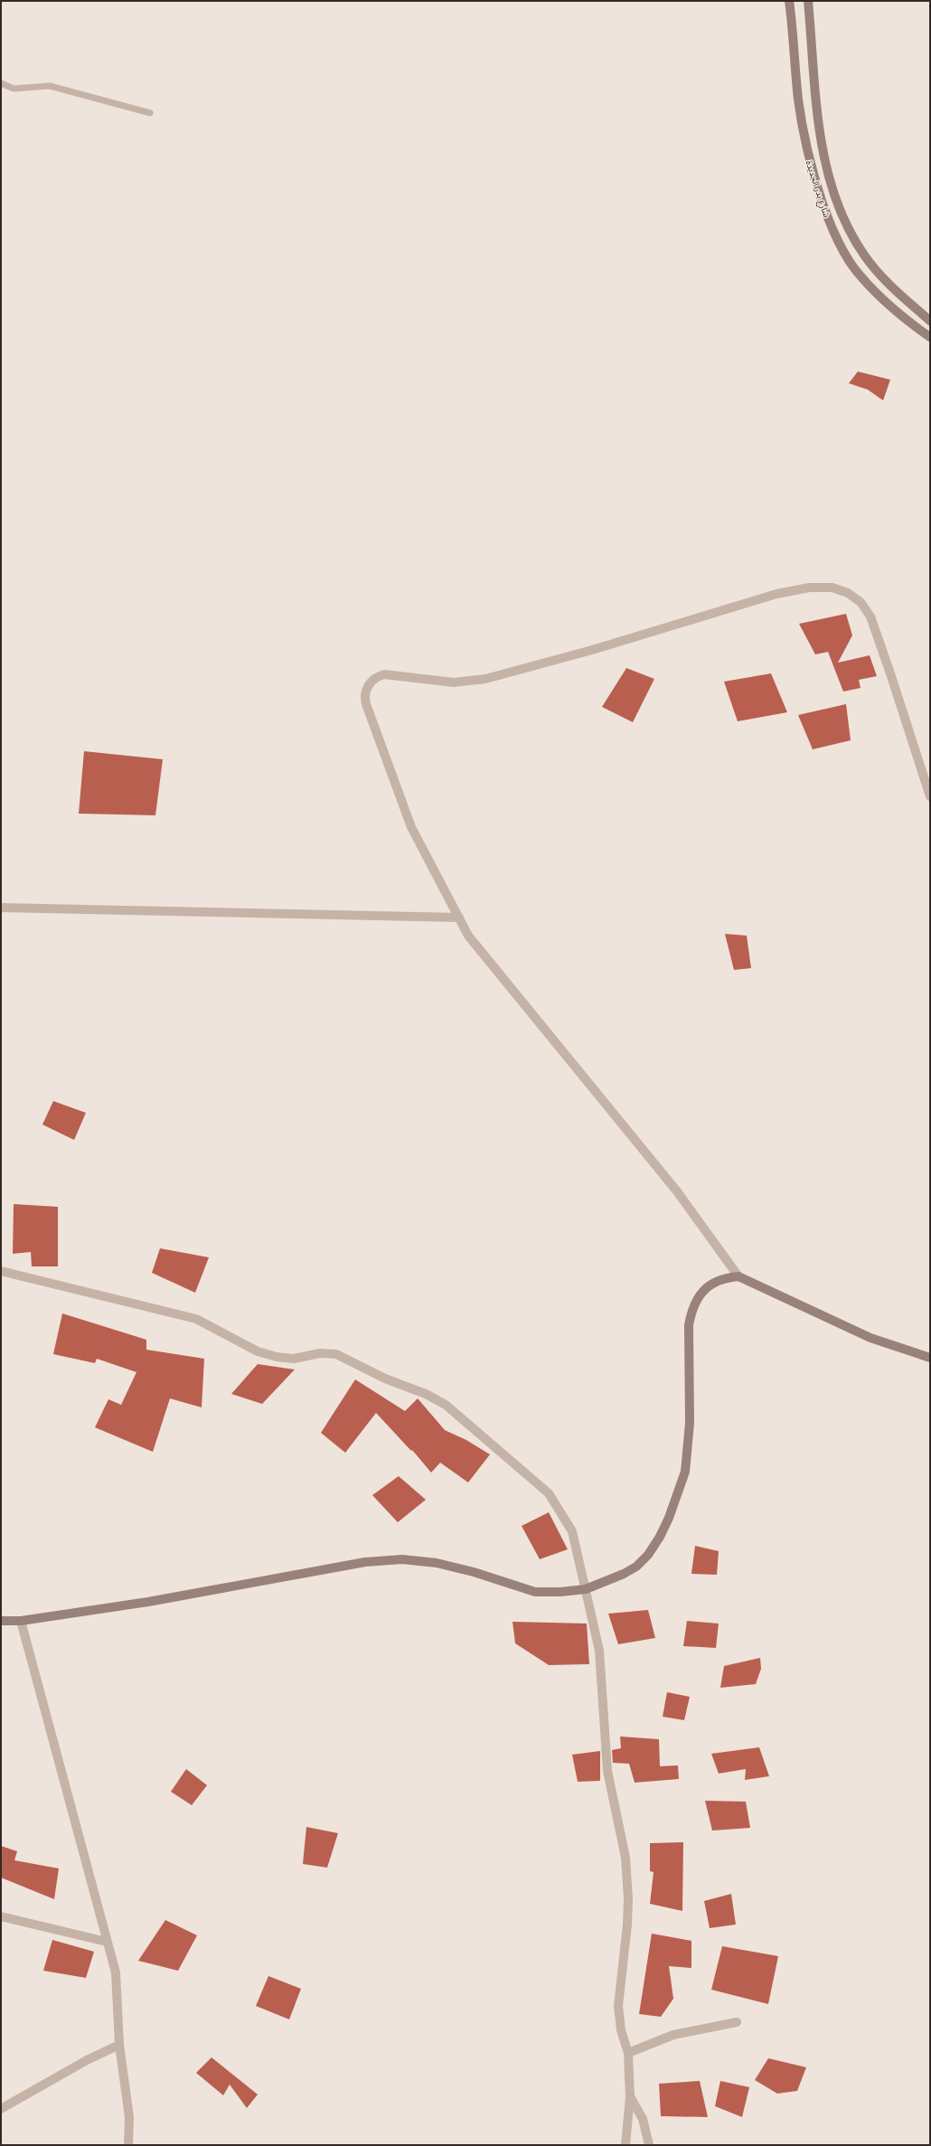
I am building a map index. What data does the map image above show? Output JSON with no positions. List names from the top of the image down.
{
  "streets": {
    "street": ["شارع بدر الجديدة"]
  }
}
